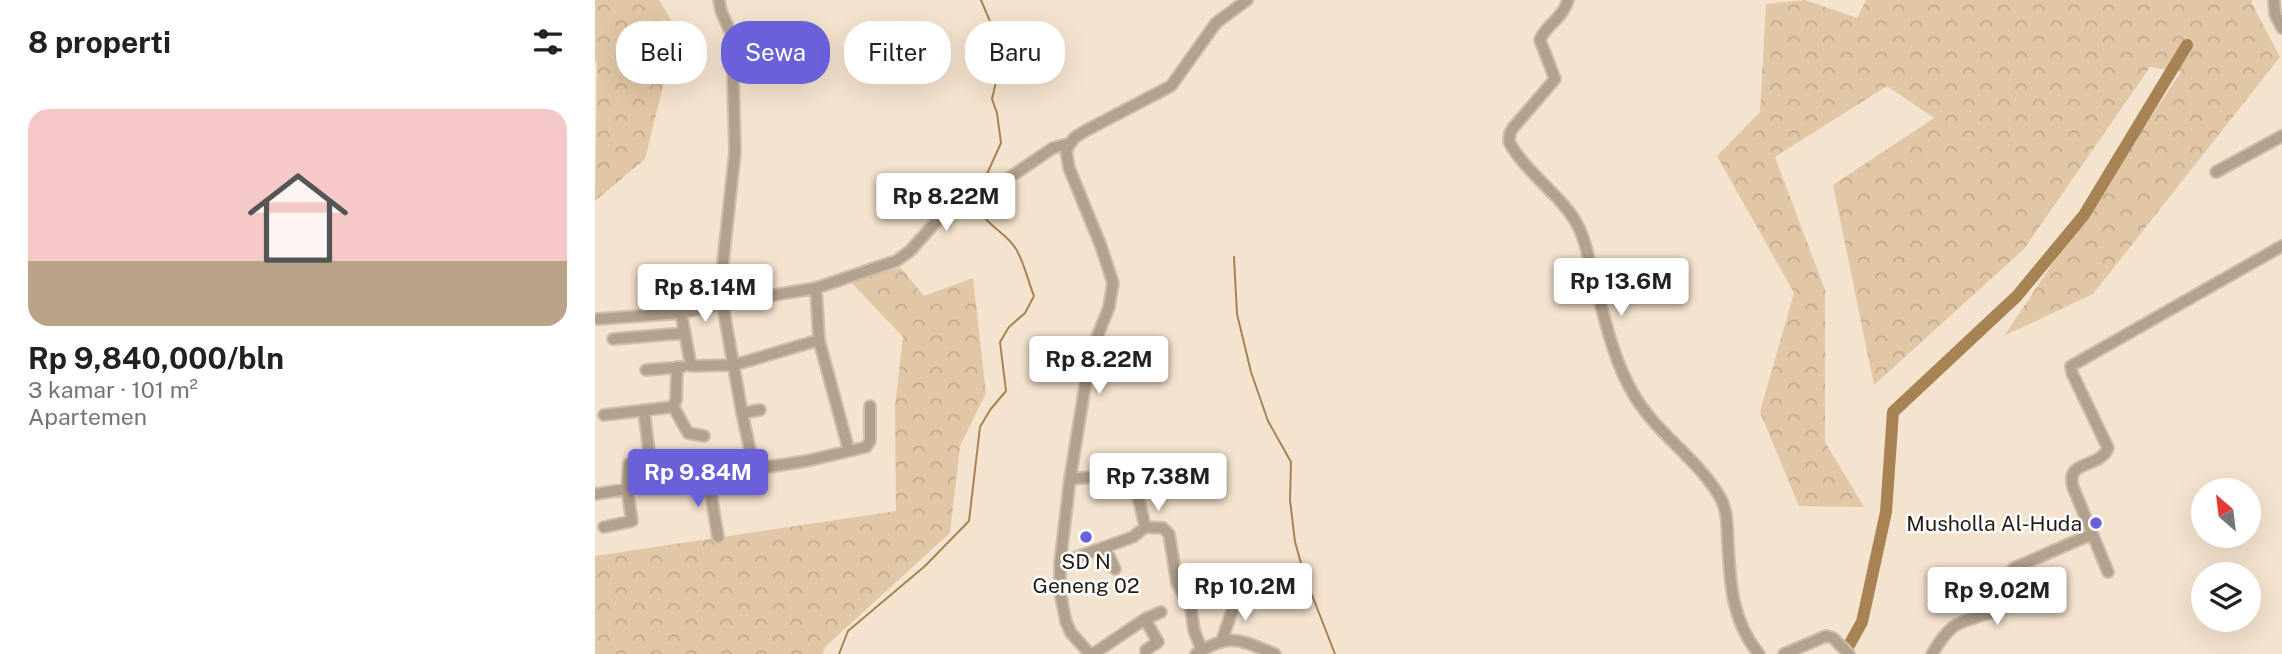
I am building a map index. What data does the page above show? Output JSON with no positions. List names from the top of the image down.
{
  "places": ["Musholla Al-Huda", "SD N Geneng 02"],
  "north": "top left",
  "page": {
    "heading": "8 properti",
    "chip": [
      "Beli",
      "Sewa",
      "Filter",
      "Baru"
    ],
    "list": [
      {
        "name": "Rp 9,840,000/bln",
        "note": "3 kamar · 101 m² · Apartemen"
      }
    ],
    "price": [
      "Rp 8.22M",
      "Rp 13.6M",
      "Rp 8.14M",
      "Rp 8.22M",
      "Rp 9.84M",
      "Rp 7.38M",
      "Rp 10.2M",
      "Rp 9.02M"
    ]
  }
}
